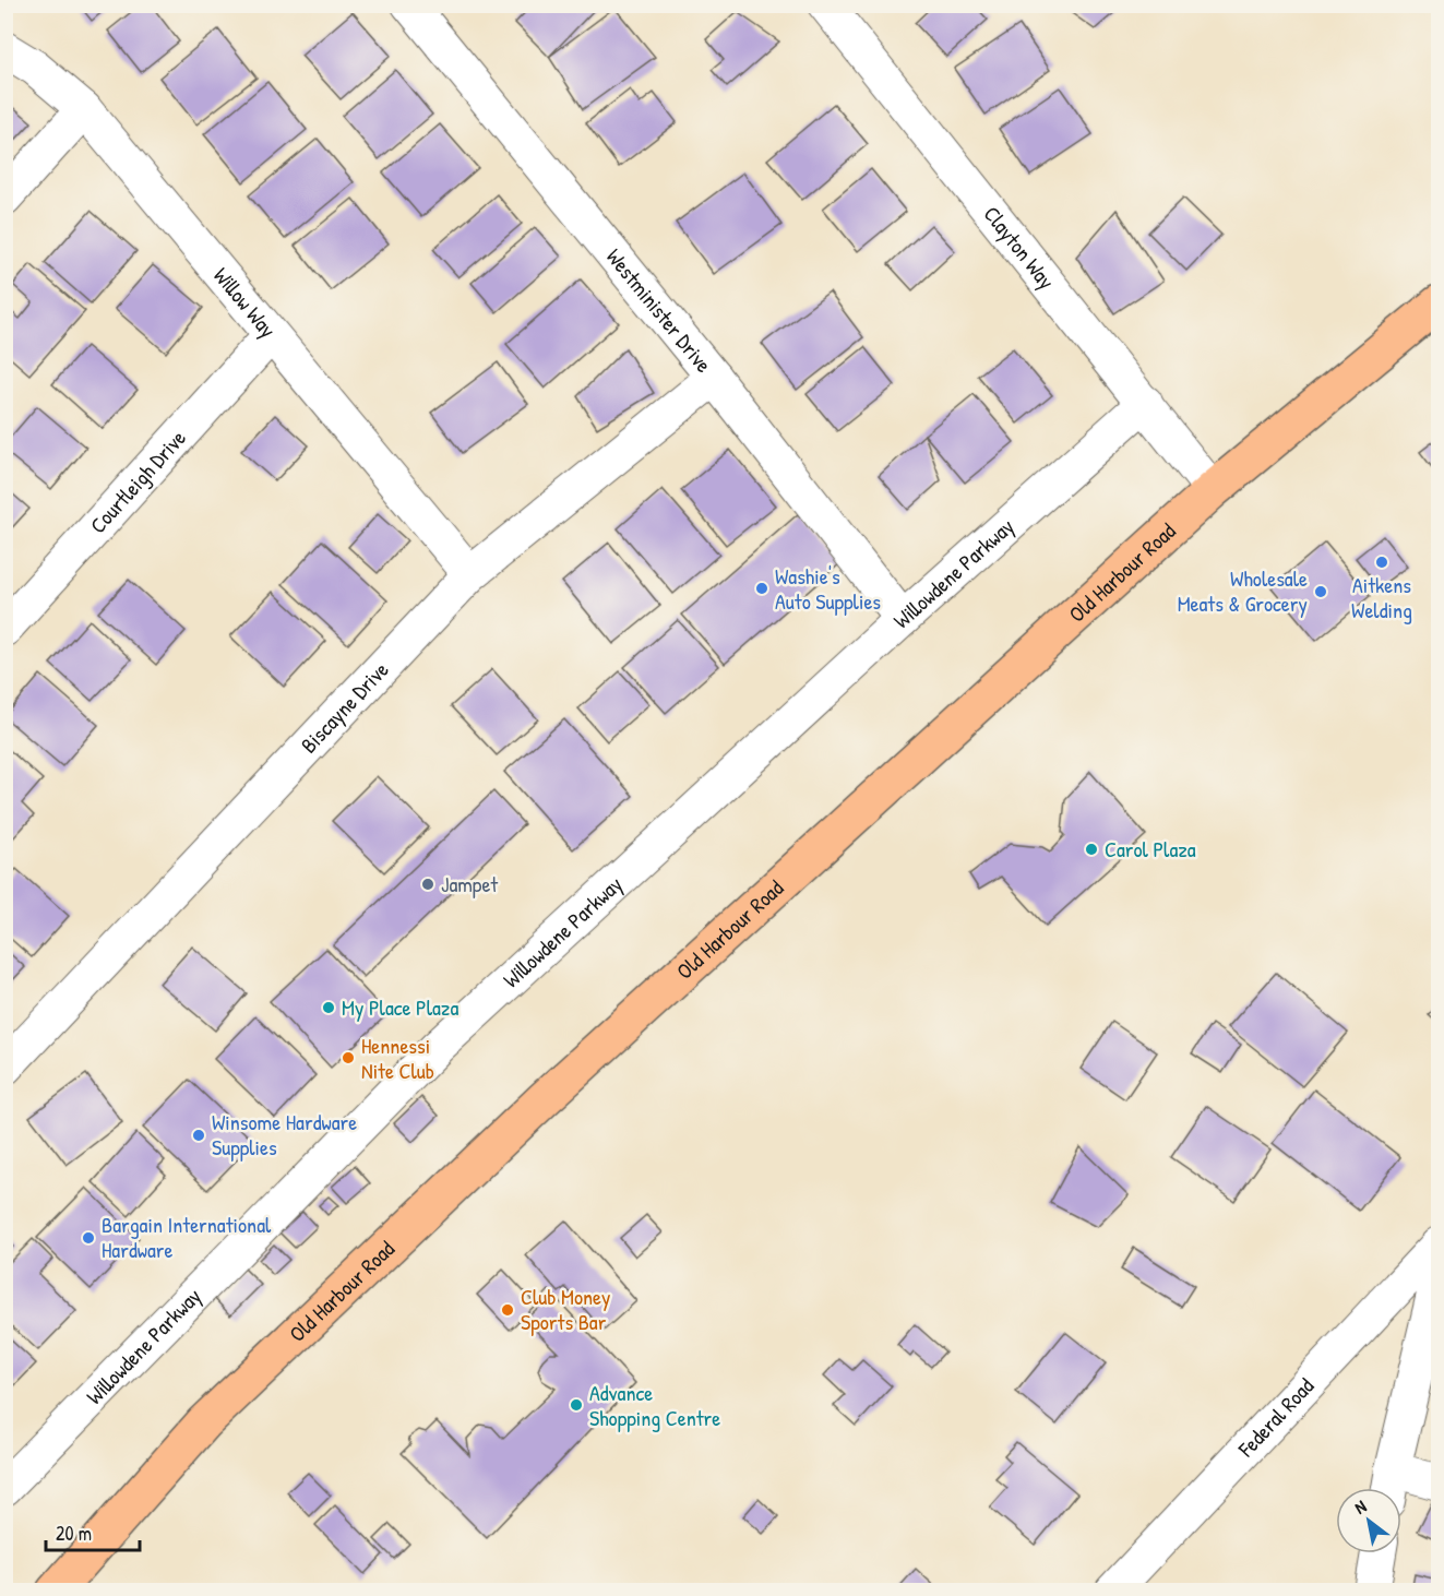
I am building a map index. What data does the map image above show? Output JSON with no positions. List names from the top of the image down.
{
  "streets": {
    "main road": ["Old Harbour Road"],
    "street": [
      "Clayton Way",
      "Willow Way",
      "Westminister Drive",
      "Courtleigh Drive",
      "Willowdene Parkway",
      "Biscayne Drive",
      "Federal Road"
    ]
  },
  "crossings": [
    ["Clayton Way", "Old Harbour Road"],
    ["Clayton Way", "Willowdene Parkway"],
    ["Willow Way", "Courtleigh Drive"],
    ["Willow Way", "Biscayne Drive"],
    ["Westminister Drive", "Willowdene Parkway"],
    ["Westminister Drive", "Biscayne Drive"]
  ],
  "places": [
    "Aitkens Welding",
    "Washie's Auto Supplies",
    "Wholesale Meats & Grocery",
    "Carol Plaza",
    "Jampet",
    "My Place Plaza",
    "Hennessi Nite Club",
    "Winsome Hardware Supplies",
    "Bargain International Hardware",
    "Club Money Sports Bar",
    "Advance Shopping Centre"
  ],
  "scale_bar": "20 m",
  "north": "top left"
}
